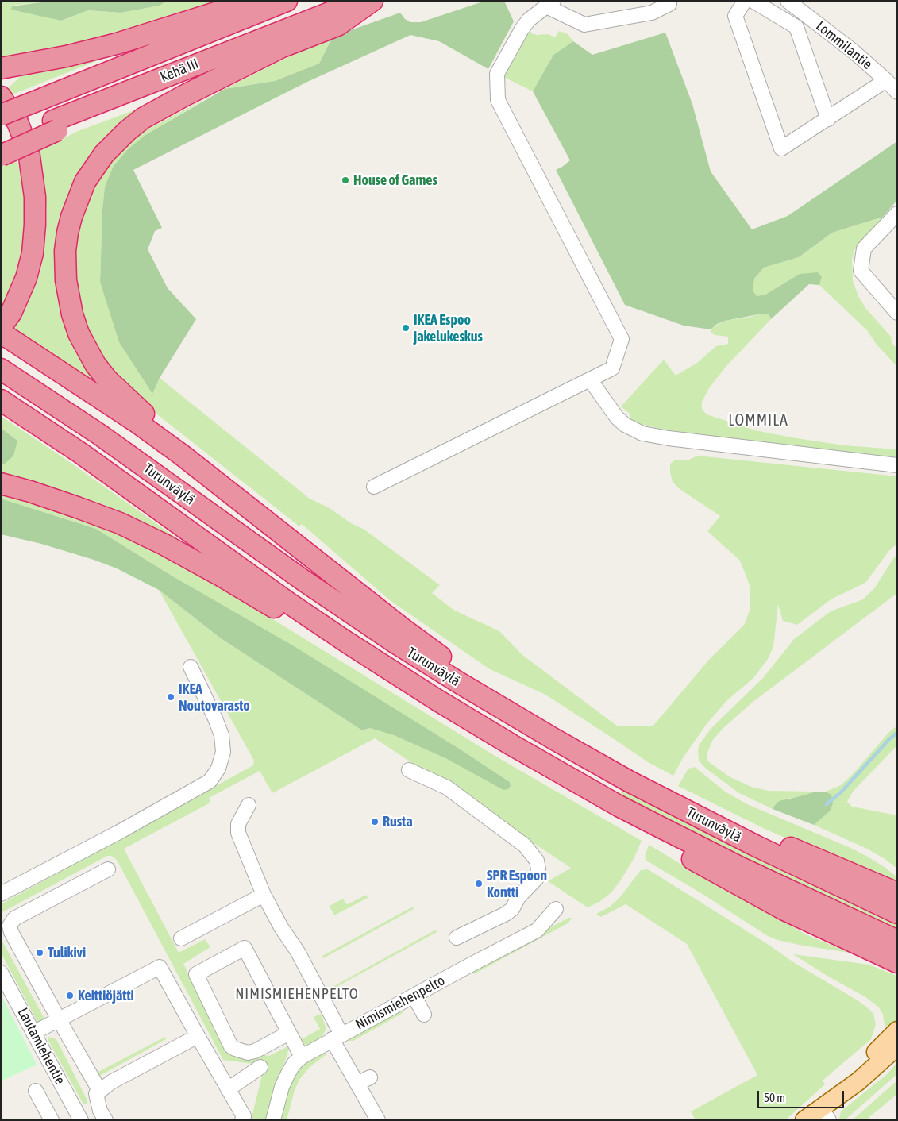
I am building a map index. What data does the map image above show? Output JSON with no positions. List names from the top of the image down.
{
  "streets": {
    "highway": ["Kehä III", "Turunväylä"],
    "street": ["Lommilantie", "Nimismiehenpelto", "Lautamiehentie"]
  },
  "districts": ["LOMMILA", "NIMISMIEHENPELTO"],
  "places": [
    "House of Games",
    "IKEA Espoo jakelukeskus",
    "IKEA Noutovarasto",
    "Rusta",
    "SPR Espoon Kontti",
    "Tulikivi",
    "Keittiöjätti"
  ],
  "scale_bar": "50 m"
}
